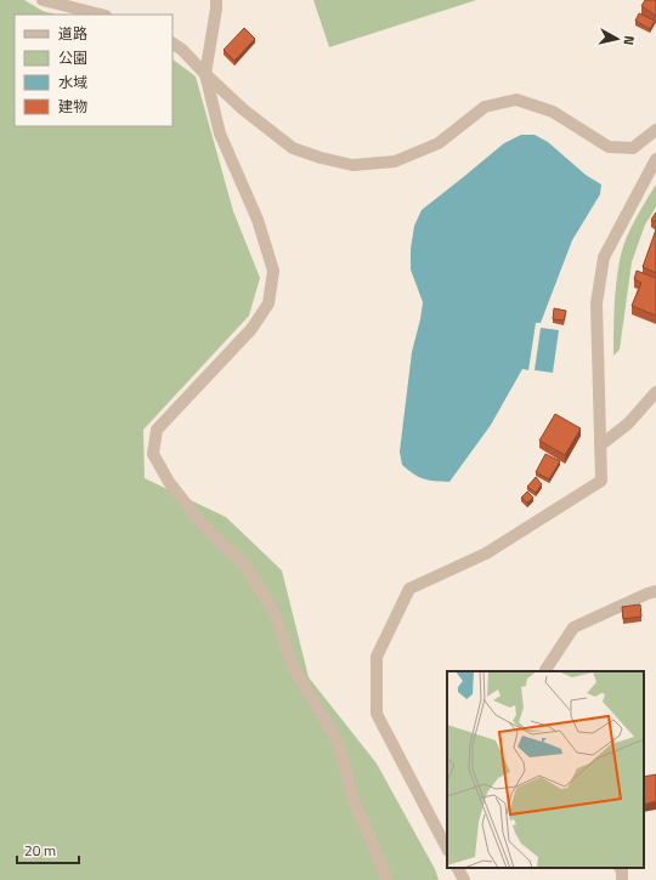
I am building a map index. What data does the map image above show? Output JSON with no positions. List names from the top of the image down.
{
  "legend": [
    "道路",
    "公園",
    "水域",
    "建物"
  ],
  "scale_bar": "20 m",
  "north": "right"
}
